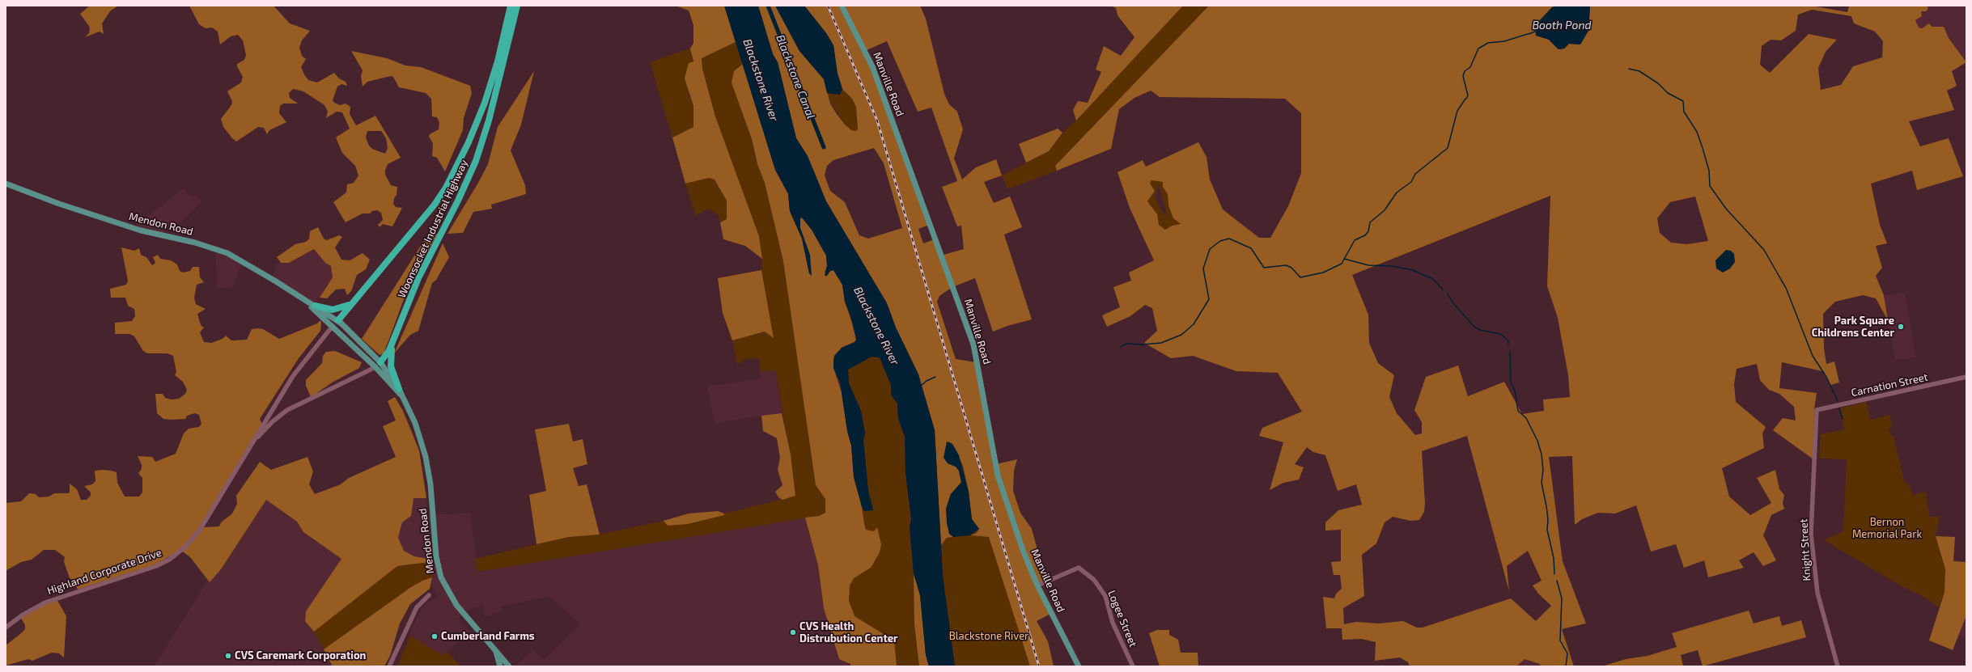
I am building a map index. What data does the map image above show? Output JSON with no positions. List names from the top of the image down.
{
  "streets": {
    "highway": ["Woonsocket Industrial Highway"],
    "main road": ["Manville Road", "Mendon Road", "Highland Corporate Drive"],
    "street": ["Carnation Street", "Knight Street", "Logee Street"]
  },
  "crossings": [
    ["Manville Road", "Logee Street"],
    ["Mendon Road", "Woonsocket Industrial Highway"],
    ["Mendon Road", "Highland Corporate Drive"],
    ["Woonsocket Industrial Highway", "Highland Corporate Drive"],
    ["Carnation Street", "Knight Street"]
  ],
  "water": ["Booth Pond", "Blackstone Canal", "Blackstone River"],
  "parks": ["Bernon Memorial Park", "Blackstone River"],
  "places": [
    "Park Square Childrens Center",
    "CVS Health Distrubution Center",
    "Cumberland Farms",
    "CVS Caremark Corporation"
  ]
}
